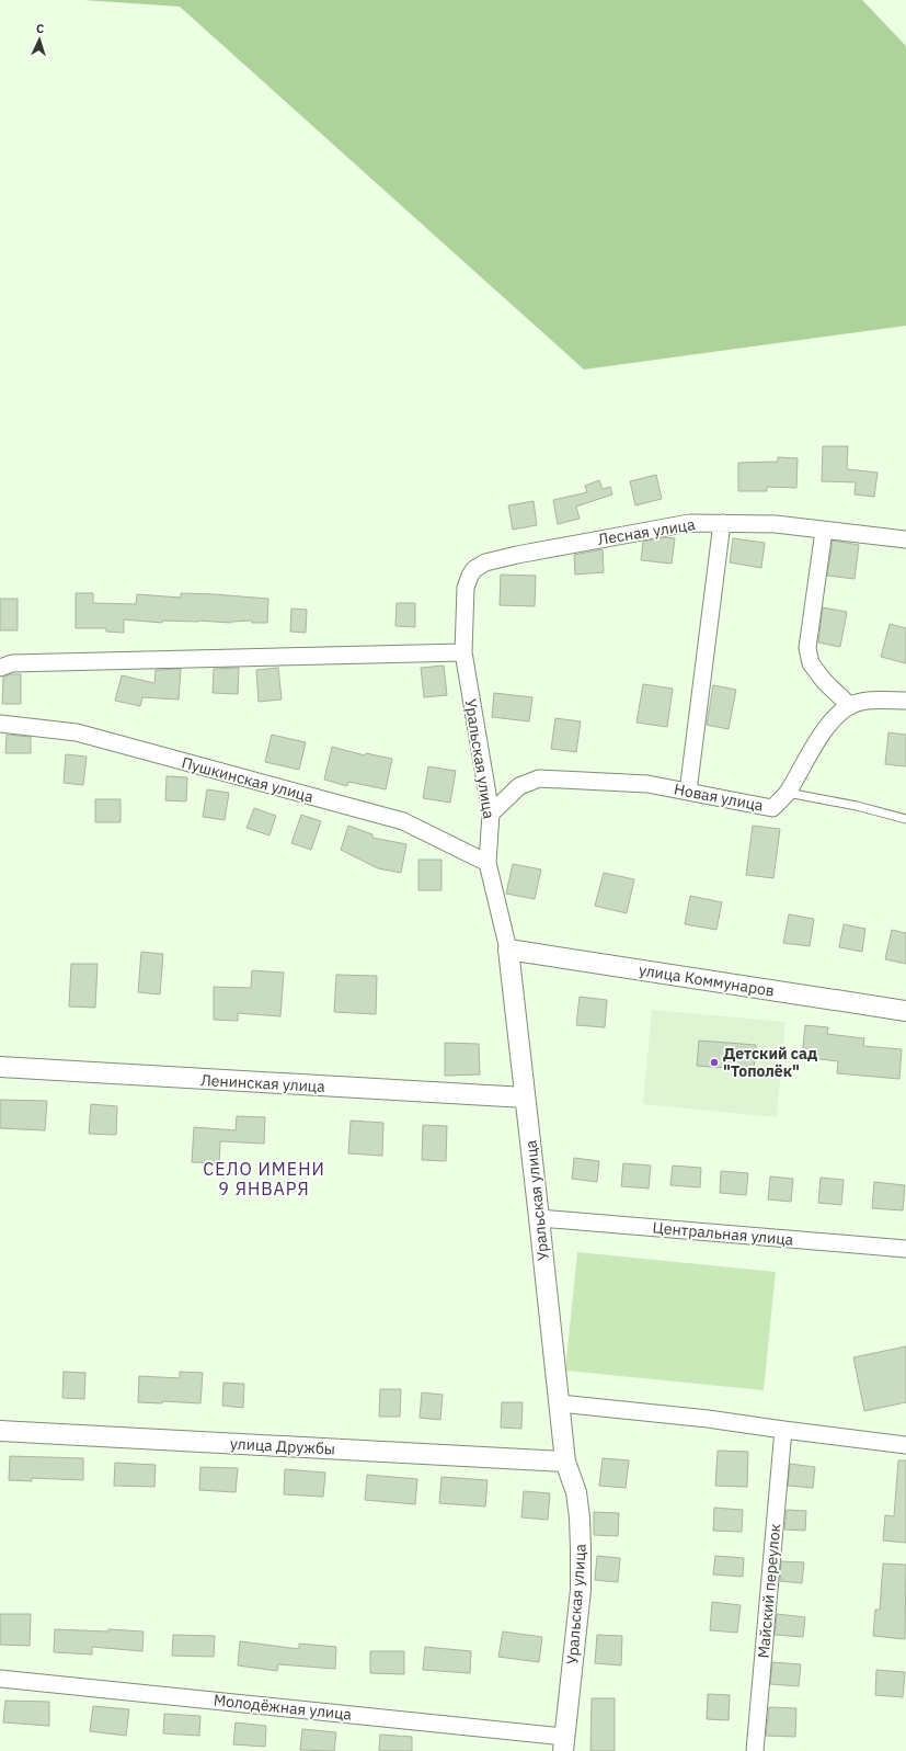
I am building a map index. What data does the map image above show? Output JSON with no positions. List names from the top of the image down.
{
  "streets": {
    "street": [
      "Лесная улица",
      "Уральская улица",
      "Пушкинская улица",
      "Новая улица",
      "улица Коммунаров",
      "Ленинская улица",
      "Центральная улица",
      "улица Дружбы",
      "Майский переулок",
      "Молодёжная улица"
    ]
  },
  "crossings": [
    ["Лесная улица", "Уральская улица"],
    ["Уральская улица", "Пушкинская улица"],
    ["Уральская улица", "Новая улица"],
    ["Уральская улица", "улица Коммунаров"],
    ["Уральская улица", "Ленинская улица"],
    ["Уральская улица", "Центральная улица"],
    ["Уральская улица", "улица Дружбы"],
    ["Уральская улица", "Молодёжная улица"]
  ],
  "districts": ["СЕЛО ИМЕНИ 9 ЯНВАРЯ"],
  "places": ["Детский сад \"Тополёк\""],
  "north": "top"
}
